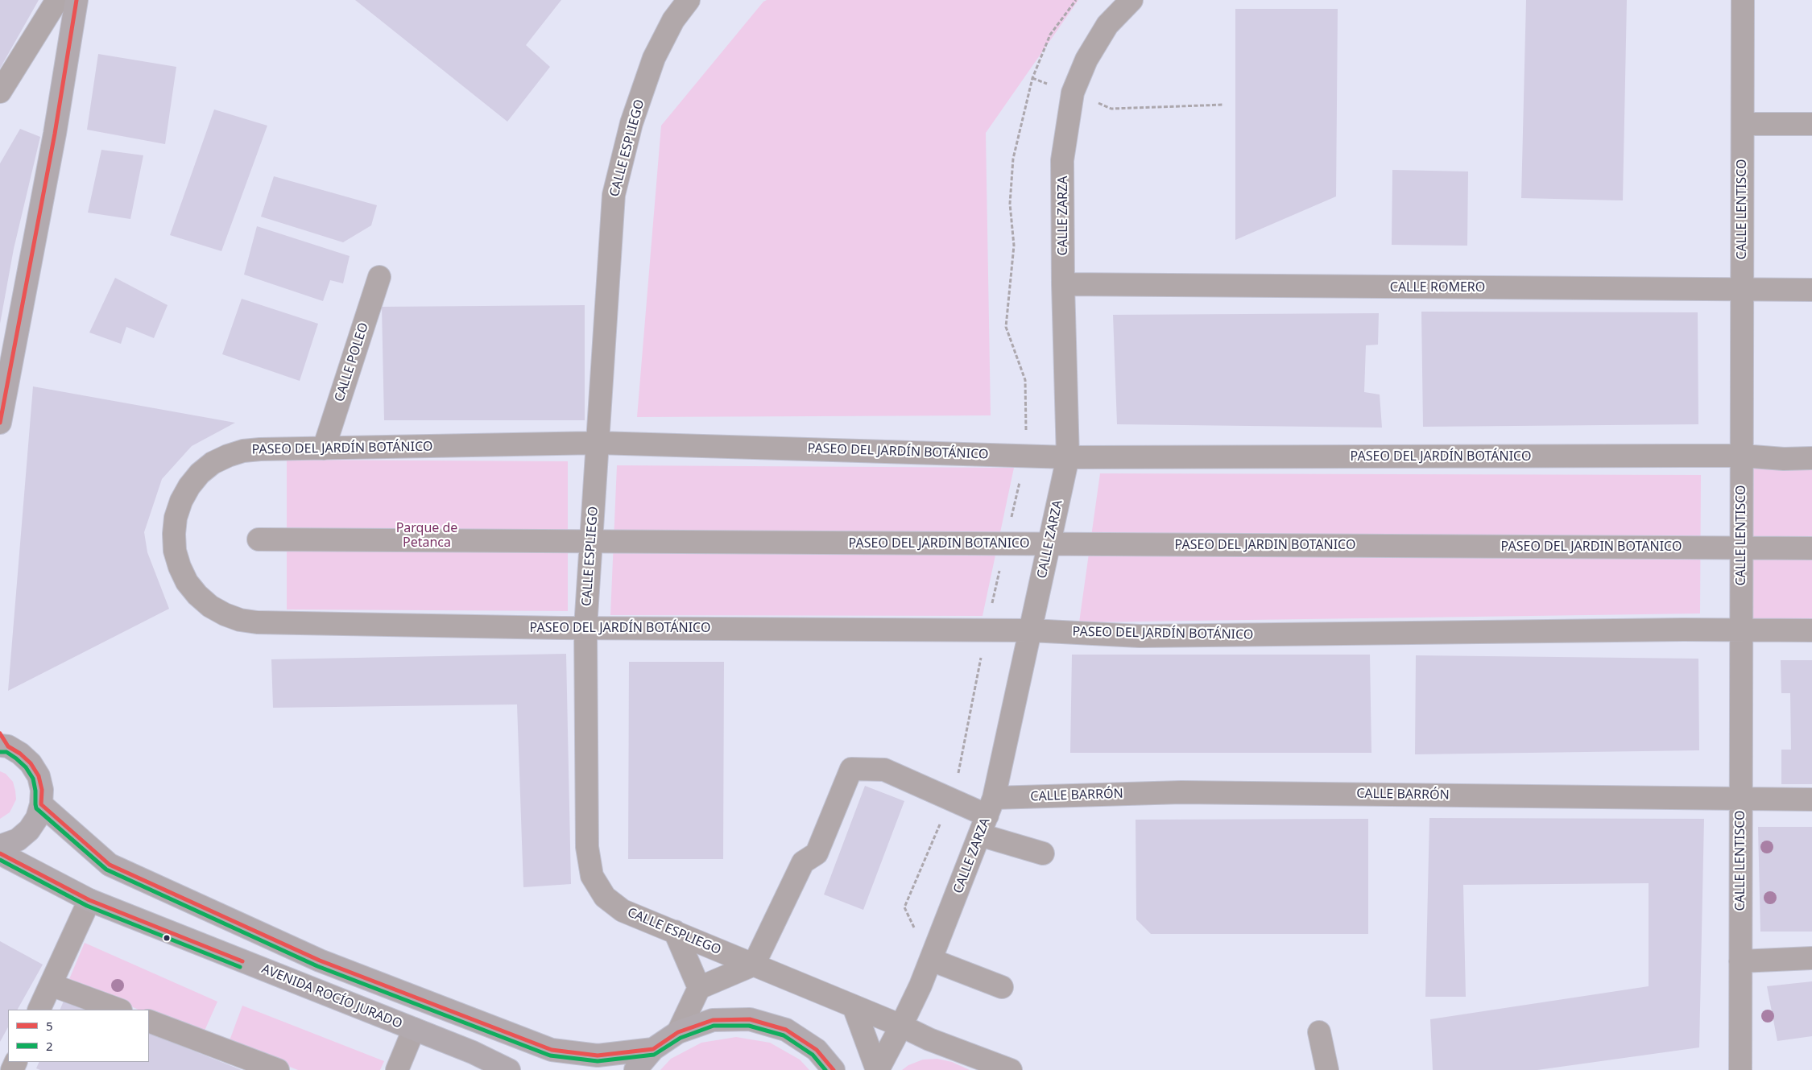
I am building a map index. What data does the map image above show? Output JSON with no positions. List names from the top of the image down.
{
  "streets": {
    "main road": ["AVENIDA ROCÍO JURADO"],
    "street": [
      "CALLE ESPLIEGO",
      "CALLE LENTISCO",
      "CALLE ZARZA",
      "CALLE ROMERO",
      "CALLE POLEO",
      "PASEO DEL JARDÍN BOTÁNICO",
      "PASEO DEL JARDIN BOTANICO",
      "CALLE BARRÓN"
    ]
  },
  "crossings": [
    ["CALLE ESPLIEGO", "CALLE ZARZA"],
    ["CALLE ESPLIEGO", "PASEO DEL JARDÍN BOTÁNICO"],
    ["CALLE ESPLIEGO", "PASEO DEL JARDIN BOTANICO"],
    ["CALLE LENTISCO", "CALLE ROMERO"],
    ["CALLE LENTISCO", "PASEO DEL JARDÍN BOTÁNICO"],
    ["CALLE LENTISCO", "PASEO DEL JARDIN BOTANICO"],
    ["CALLE LENTISCO", "CALLE BARRÓN"],
    ["CALLE ZARZA", "CALLE ROMERO"],
    ["CALLE ZARZA", "PASEO DEL JARDÍN BOTÁNICO"],
    ["CALLE ZARZA", "PASEO DEL JARDIN BOTANICO"],
    ["CALLE ZARZA", "CALLE BARRÓN"],
    ["CALLE POLEO", "PASEO DEL JARDÍN BOTÁNICO"]
  ],
  "parks": ["Parque de Petanca"],
  "lines": ["transit line 5", "transit line 2"],
  "legend": ["5", "2"]
}
